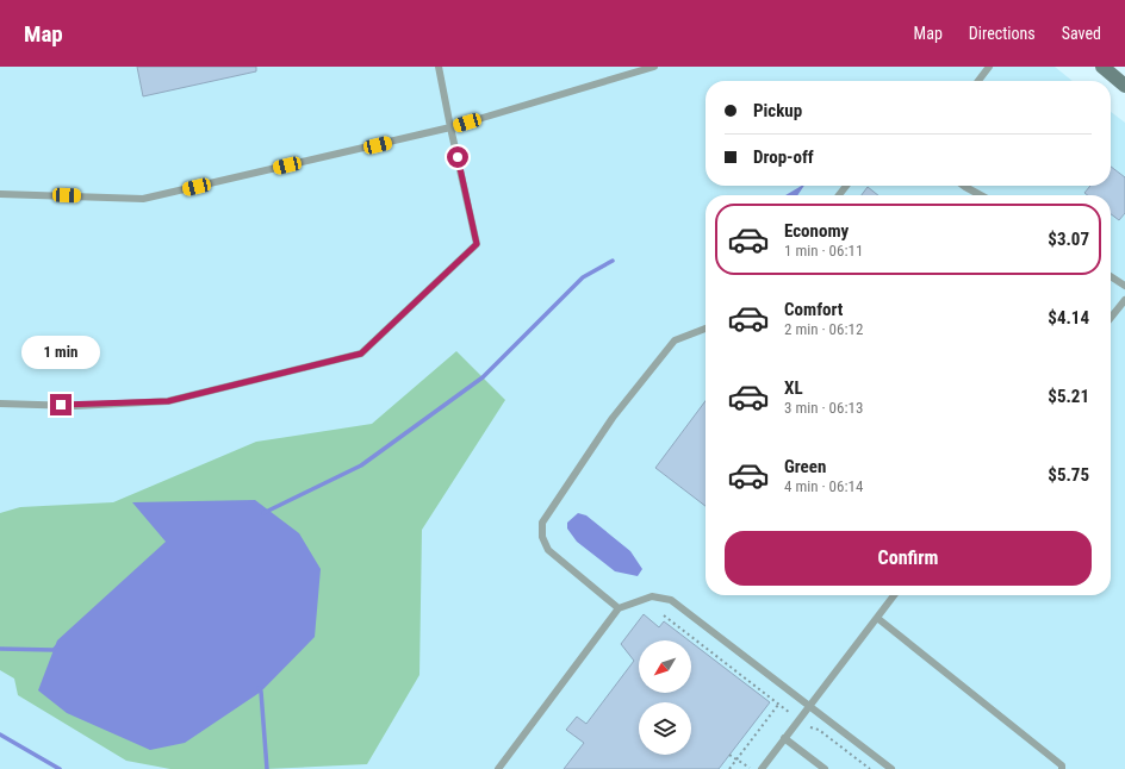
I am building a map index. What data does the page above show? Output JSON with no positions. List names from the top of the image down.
{
  "north": "bottom left",
  "page": {
    "header": "Map",
    "nav": ["Map", "Directions", "Saved"],
    "banner": ["Pickup", "Drop-off"],
    "list": [
      {
        "name": "Economy",
        "note": "1 min · 06:11",
        "value": "$3.07"
      },
      {
        "name": "Comfort",
        "note": "2 min · 06:12",
        "value": "$4.14"
      },
      {
        "name": "XL",
        "note": "3 min · 06:13",
        "value": "$5.21"
      },
      {
        "name": "Green",
        "note": "4 min · 06:14",
        "value": "$5.75"
      }
    ],
    "bubble": "1 min",
    "buttons": "Confirm"
  }
}
